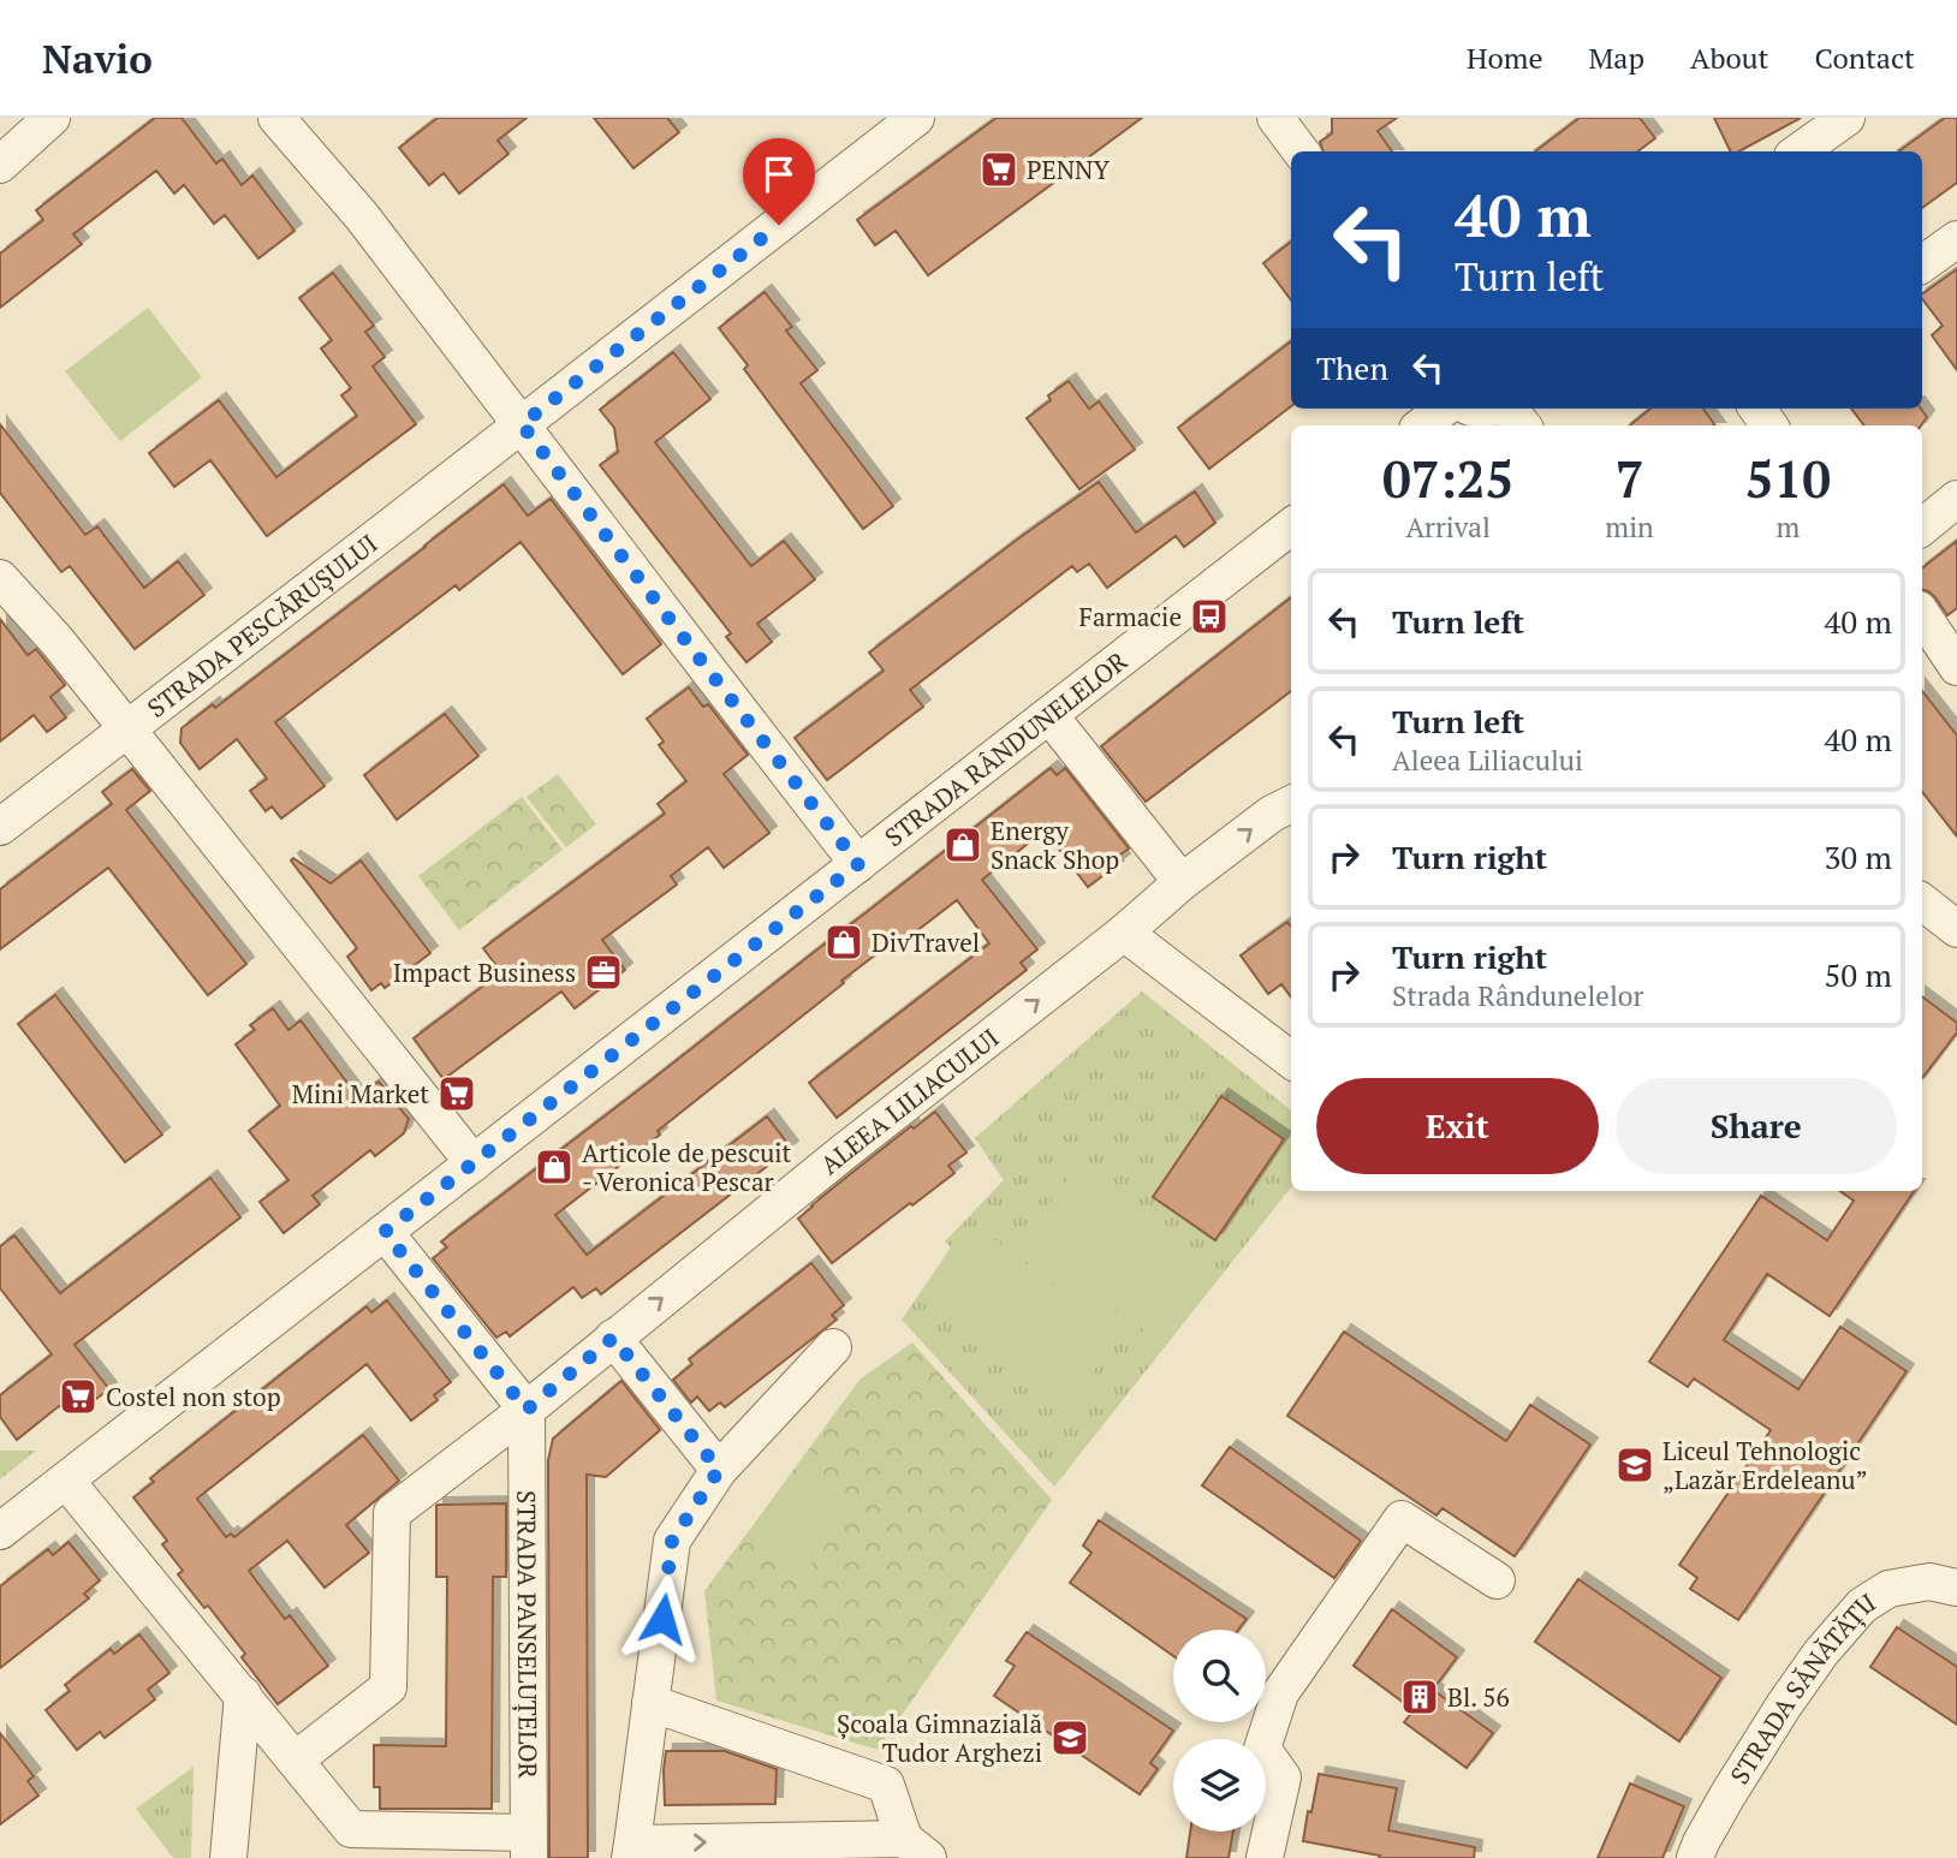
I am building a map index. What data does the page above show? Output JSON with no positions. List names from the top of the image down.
{
  "streets": {
    "street": [
      "STRADA PESCĂRUȘULUI",
      "STRADA RÂNDUNELELOR",
      "ALEEA LILIACULUI",
      "STRADA PANSELUȚELOR",
      "STRADA SĂNĂTĂȚII"
    ]
  },
  "crossings": [
    ["ALEEA LILIACULUI", "STRADA PANSELUȚELOR"]
  ],
  "one_way": ["ALEEA LILIACULUI"],
  "places": {
    "supermarket": ["PENNY", "Mini Market", "Costel non stop"],
    "bus stop": ["Farmacie"],
    "shop": ["Energy Snack Shop", "DivTravel", "Articole de pescuit - Veronica Pescar"],
    "office": ["Impact Business"],
    "school or university": ["Liceul Tehnologic „Lazăr Erdeleanu”", "Școala Gimnazială Tudor Arghezi"],
    "building": ["Bl. 56"]
  },
  "page": {
    "header": "Navio",
    "nav": [
      "Home",
      "Map",
      "About",
      "Contact"
    ],
    "turn": ["40 m", "Turn left"],
    "then": "Then",
    "eta": [
      "07:25",
      "Arrival",
      "7",
      "min",
      "510",
      "m"
    ],
    "list": [
      {
        "name": "Turn left",
        "value": "40 m"
      },
      {
        "name": "Turn left",
        "note": "Aleea Liliacului",
        "value": "40 m"
      },
      {
        "name": "Turn right",
        "value": "30 m"
      },
      {
        "name": "Turn right",
        "note": "Strada Rândunelelor",
        "value": "50 m"
      }
    ],
    "buttons": ["Exit", "Share"]
  }
}
